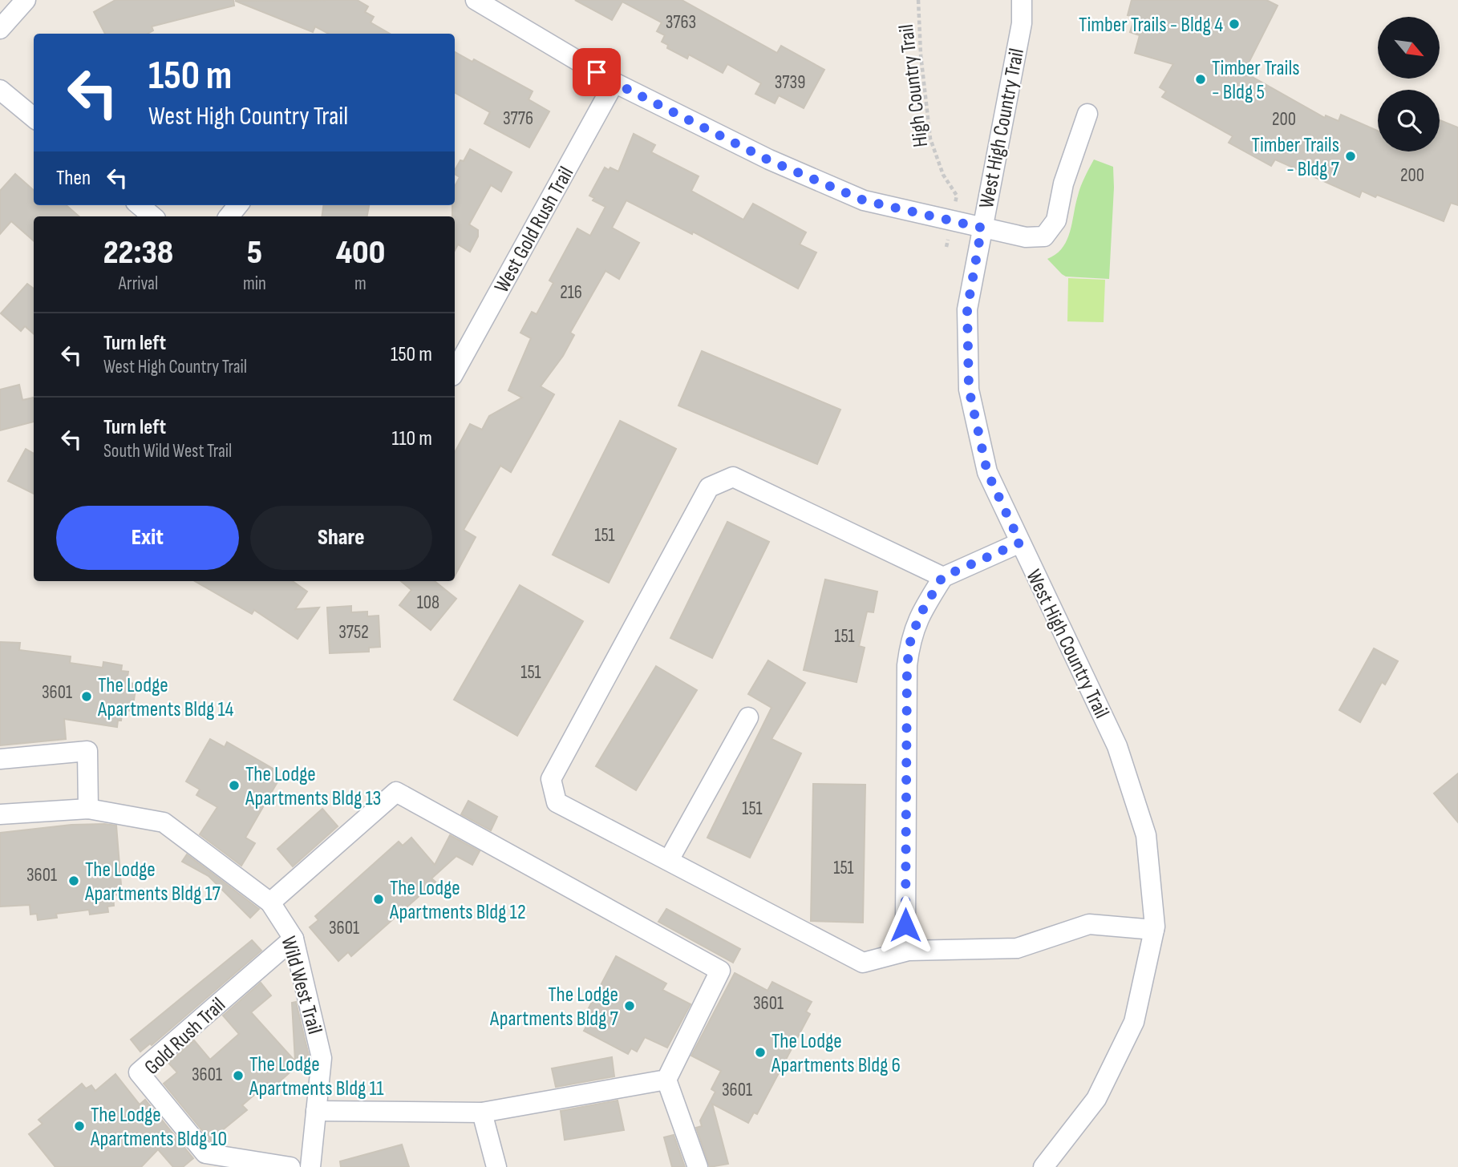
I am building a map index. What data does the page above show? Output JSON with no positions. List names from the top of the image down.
{
  "streets": {
    "street": [
      "West High Country Trail",
      "West Gold Rush Trail",
      "Wild West Trail",
      "Gold Rush Trail"
    ],
    "path": ["High Country Trail"]
  },
  "crossings": [
    ["Wild West Trail", "Gold Rush Trail"]
  ],
  "places": [
    "Timber Trails - Bldg 4",
    "Timber Trails - Bldg 5",
    "Timber Trails - Bldg 7",
    "The Lodge Apartments Bldg 14",
    "The Lodge Apartments Bldg 13",
    "The Lodge Apartments Bldg 17",
    "The Lodge Apartments Bldg 12",
    "The Lodge Apartments Bldg 7",
    "The Lodge Apartments Bldg 6",
    "The Lodge Apartments Bldg 11",
    "The Lodge Apartments Bldg 10"
  ],
  "house_numbers": [
    "3763",
    "3739",
    "3776",
    "200",
    "200",
    "216",
    "151",
    "108",
    "3752",
    "151",
    "151",
    "3601",
    "151",
    "151",
    "3601",
    "3601",
    "3601",
    "3601",
    "3601"
  ],
  "north": "bottom right",
  "page": {
    "turn": ["150 m", "West High Country Trail"],
    "then": "Then",
    "eta": [
      "22:38",
      "Arrival",
      "5",
      "min",
      "400",
      "m"
    ],
    "list": [
      {
        "name": "Turn left",
        "note": "West High Country Trail",
        "value": "150 m"
      },
      {
        "name": "Turn left",
        "note": "South Wild West Trail",
        "value": "110 m"
      }
    ],
    "buttons": ["Exit", "Share"]
  }
}
